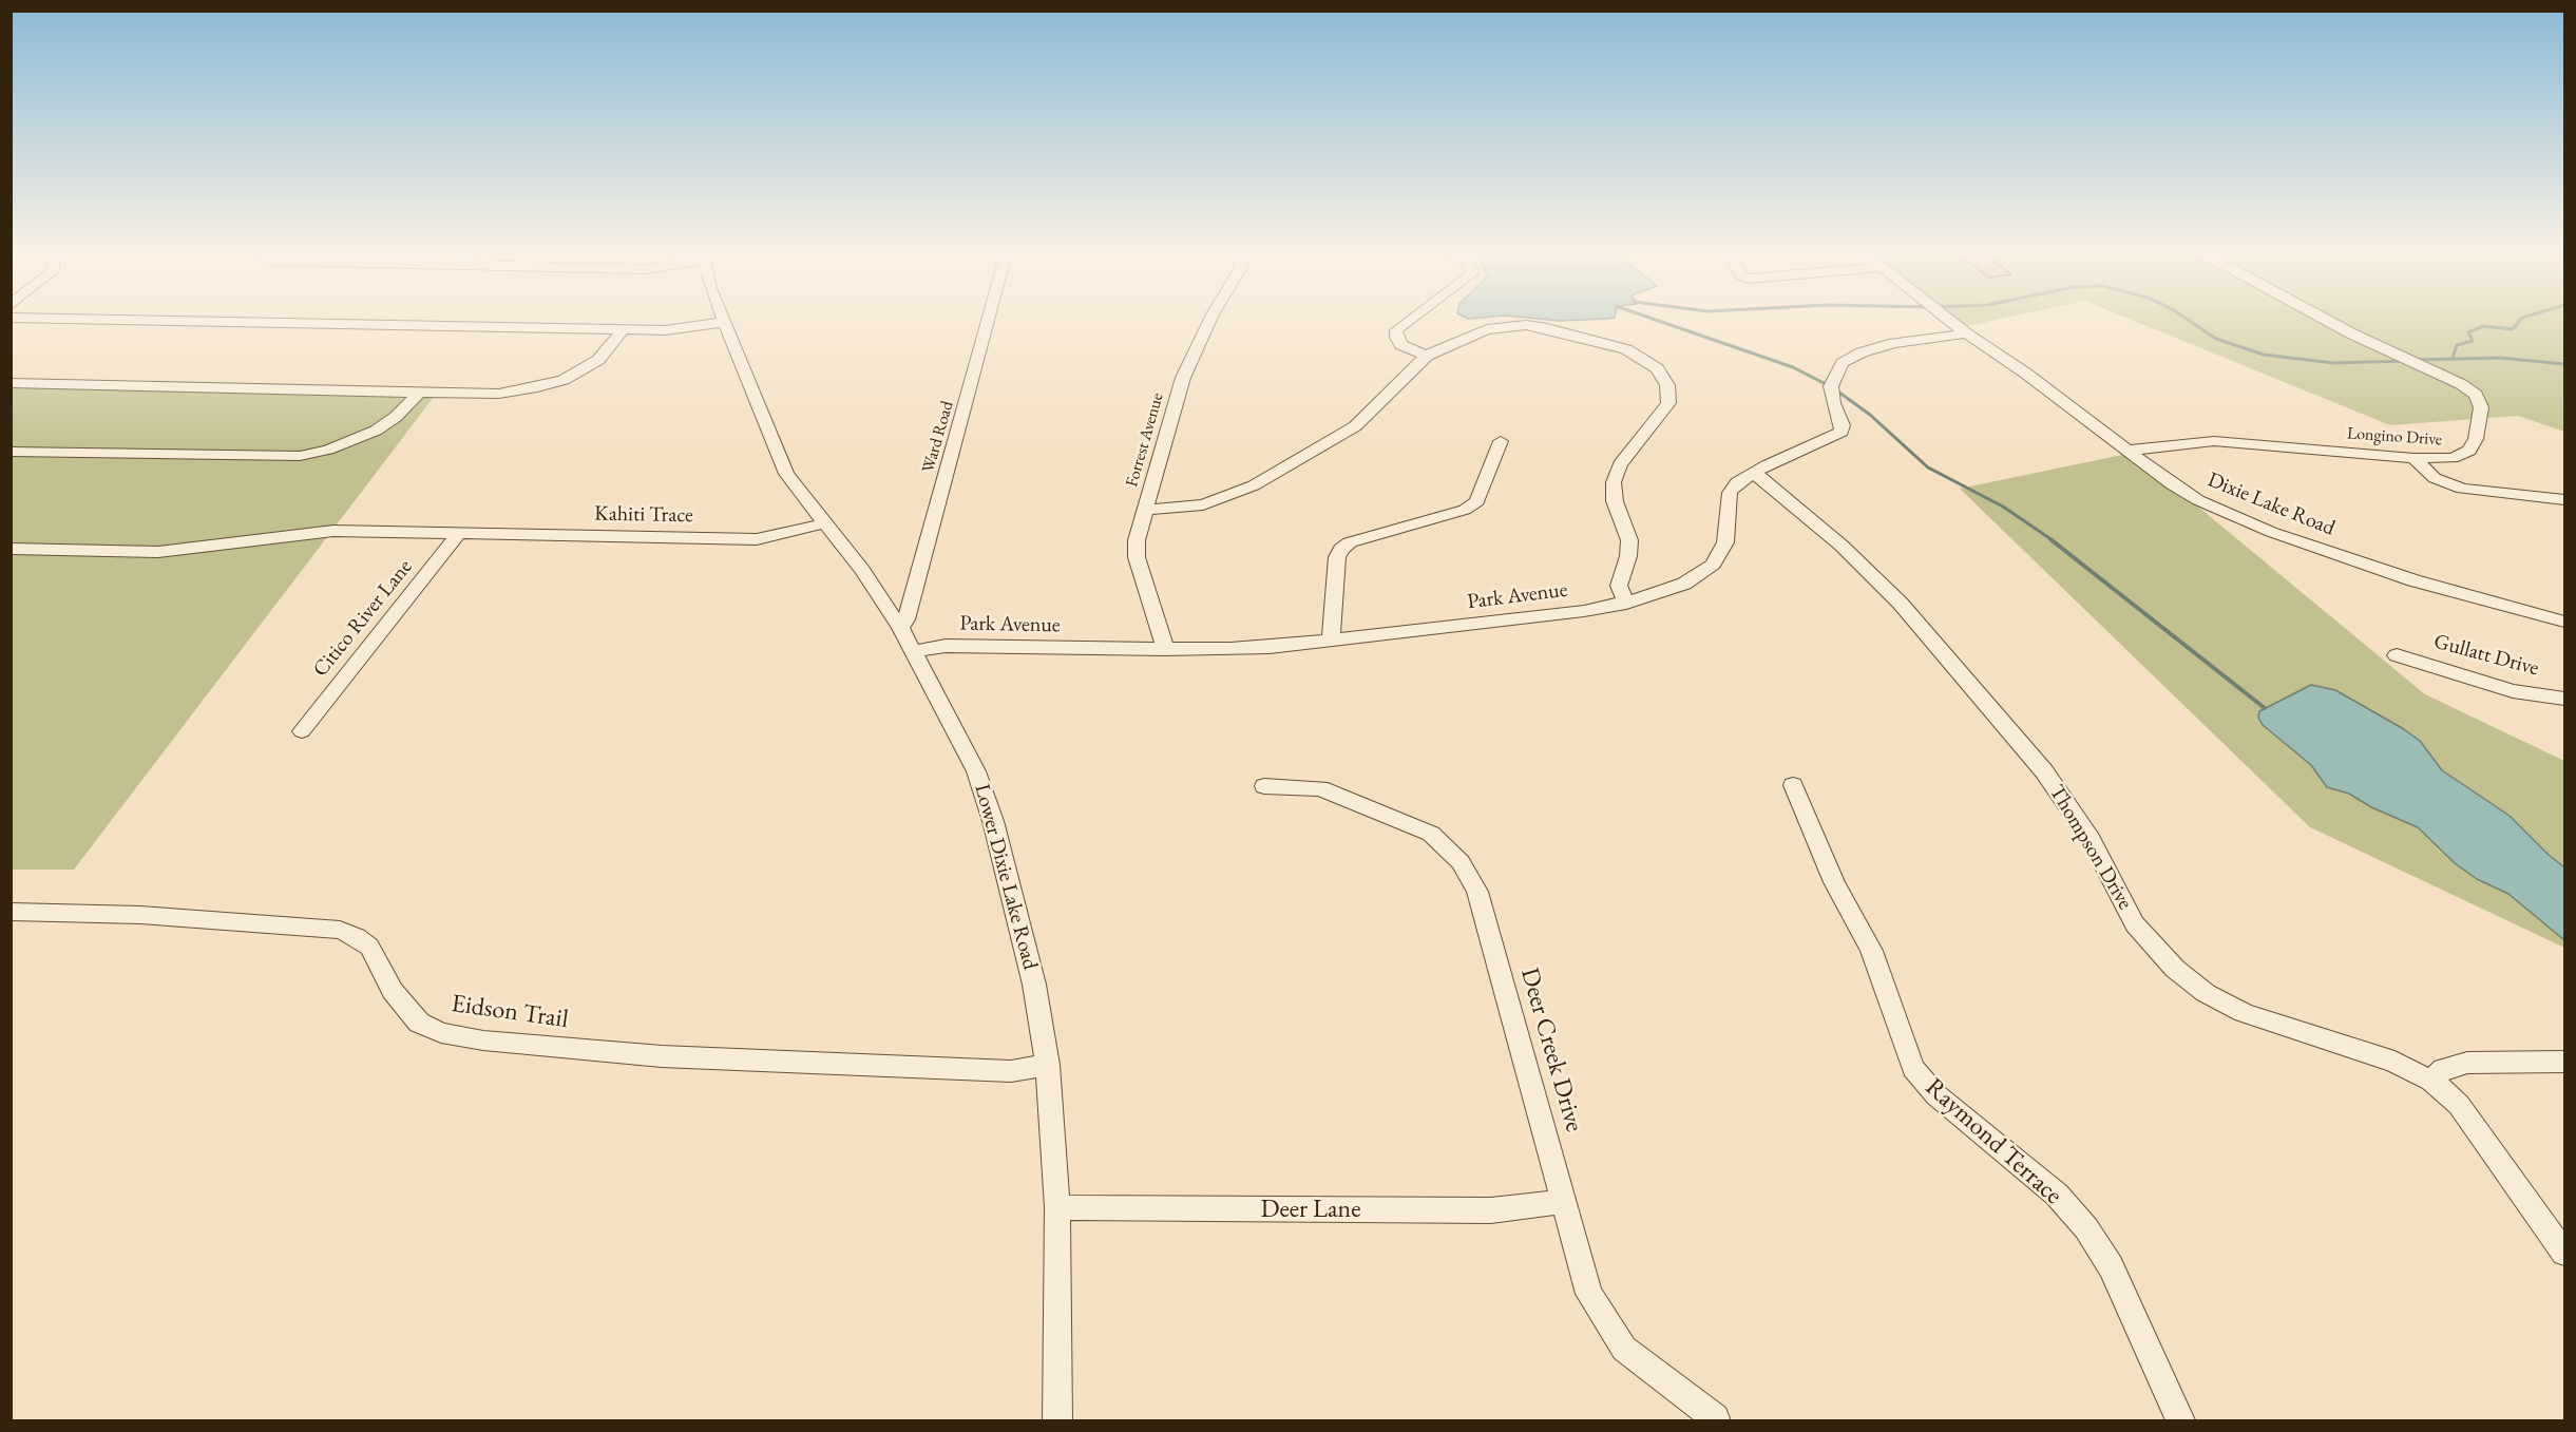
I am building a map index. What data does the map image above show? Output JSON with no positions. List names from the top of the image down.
{
  "streets": {
    "street": [
      "Ward Road",
      "Longino Drive",
      "Forrest Avenue",
      "Dixie Lake Road",
      "Kahiti Trace",
      "Park Avenue",
      "Citico River Lane",
      "Gullatt Drive",
      "Thompson Drive",
      "Lower Dixie Lake Road",
      "Eidson Trail",
      "Deer Creek Drive",
      "Raymond Terrace",
      "Deer Lane"
    ]
  },
  "crossings": [
    ["Ward Road", "Lower Dixie Lake Road"],
    ["Longino Drive", "Dixie Lake Road"],
    ["Forrest Avenue", "Park Avenue"],
    ["Dixie Lake Road", "Park Avenue"],
    ["Kahiti Trace", "Citico River Lane"],
    ["Kahiti Trace", "Lower Dixie Lake Road"],
    ["Park Avenue", "Thompson Drive"],
    ["Park Avenue", "Lower Dixie Lake Road"],
    ["Lower Dixie Lake Road", "Eidson Trail"],
    ["Lower Dixie Lake Road", "Deer Lane"],
    ["Deer Creek Drive", "Deer Lane"]
  ]
}
